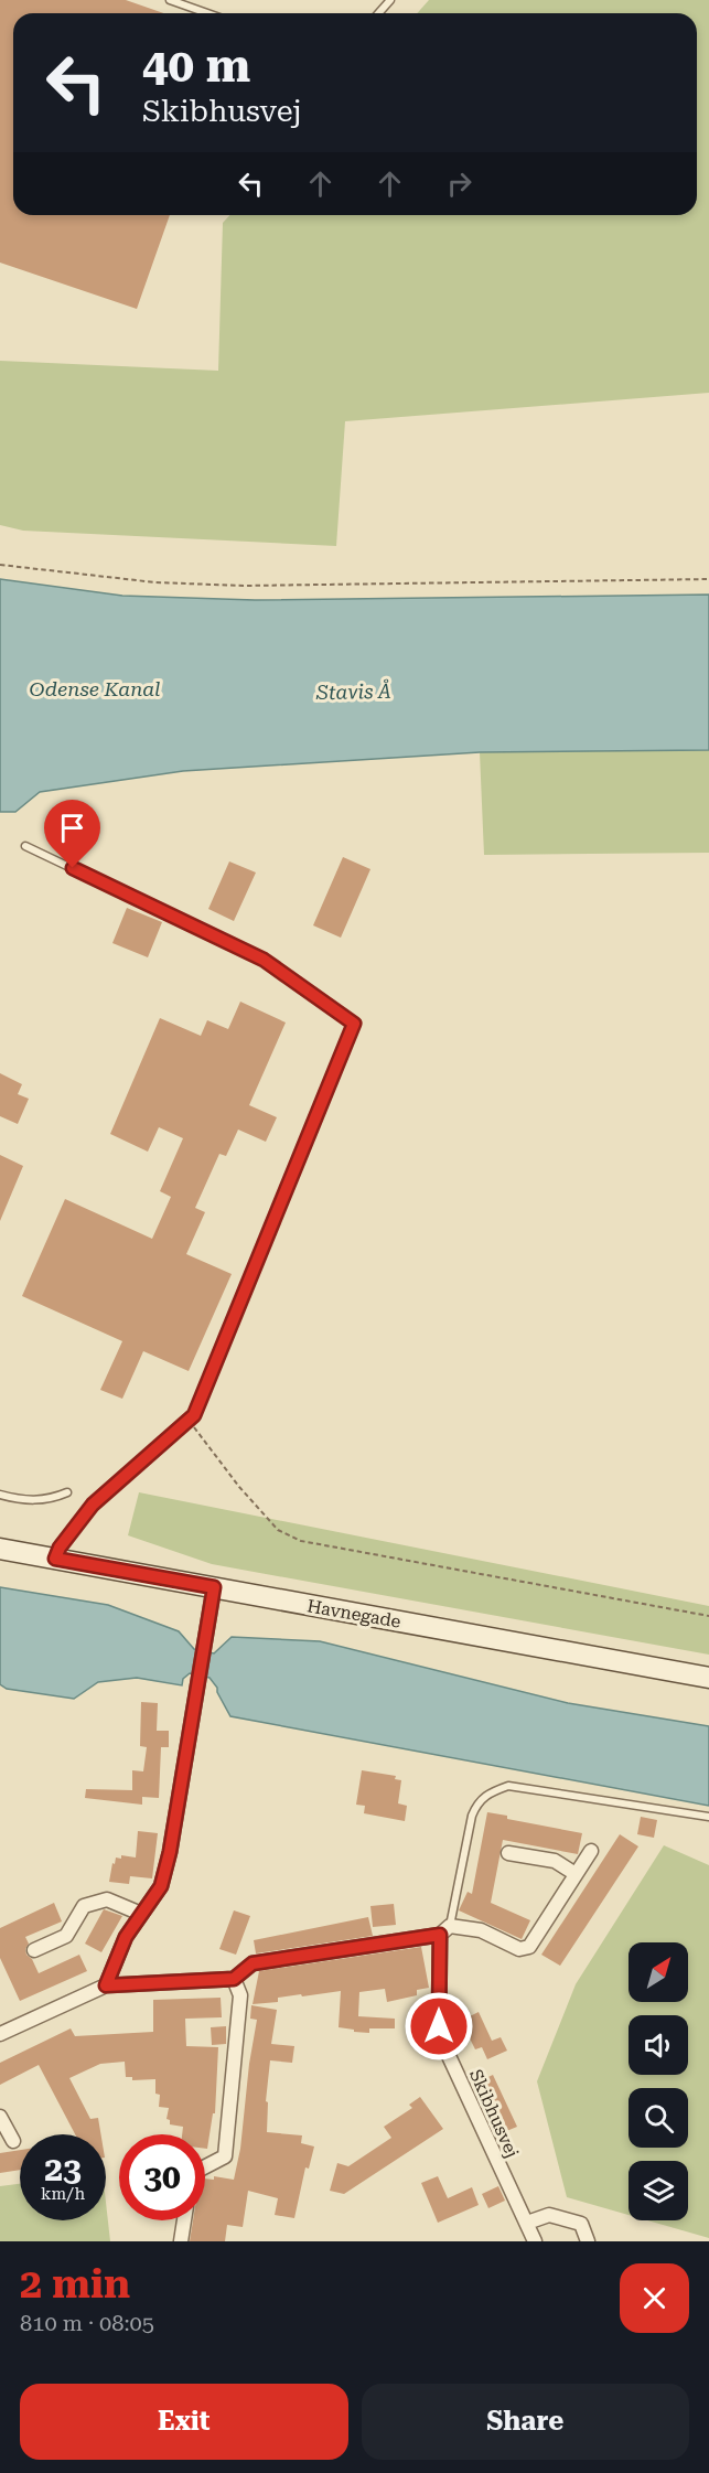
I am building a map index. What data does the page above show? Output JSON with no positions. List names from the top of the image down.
{
  "streets": {
    "street": ["Havnegade", "Skibhusvej"]
  },
  "water": ["Odense Kanal", "Stavis Å"],
  "north": "top right",
  "page": {
    "turn": ["40 m", "Skibhusvej"],
    "speed": "23 km/h",
    "limit": "30",
    "heading": ["2 min", "810 m · 08:05"],
    "buttons": ["Exit", "Share"]
  }
}
